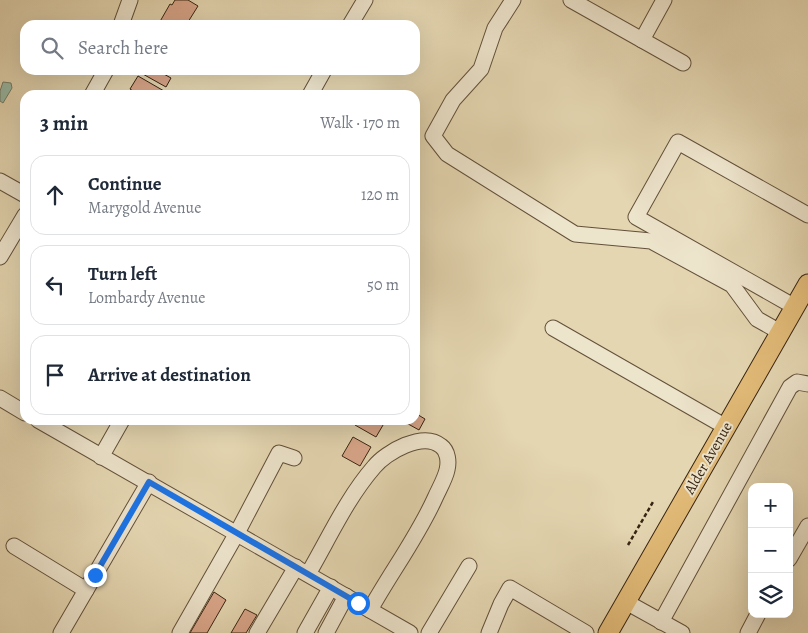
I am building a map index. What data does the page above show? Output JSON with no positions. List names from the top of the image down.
{
  "streets": {
    "main road": ["Alder Avenue"]
  },
  "page": {
    "search": "Search here",
    "heading": ["3 min", "Walk · 170 m"],
    "list": [
      ["Continue", "Marygold Avenue", "120 m"],
      ["Turn left", "Lombardy Avenue", "50 m"],
      "Arrive at destination"
    ],
    "map_buttons": ["+", "−"]
  }
}
